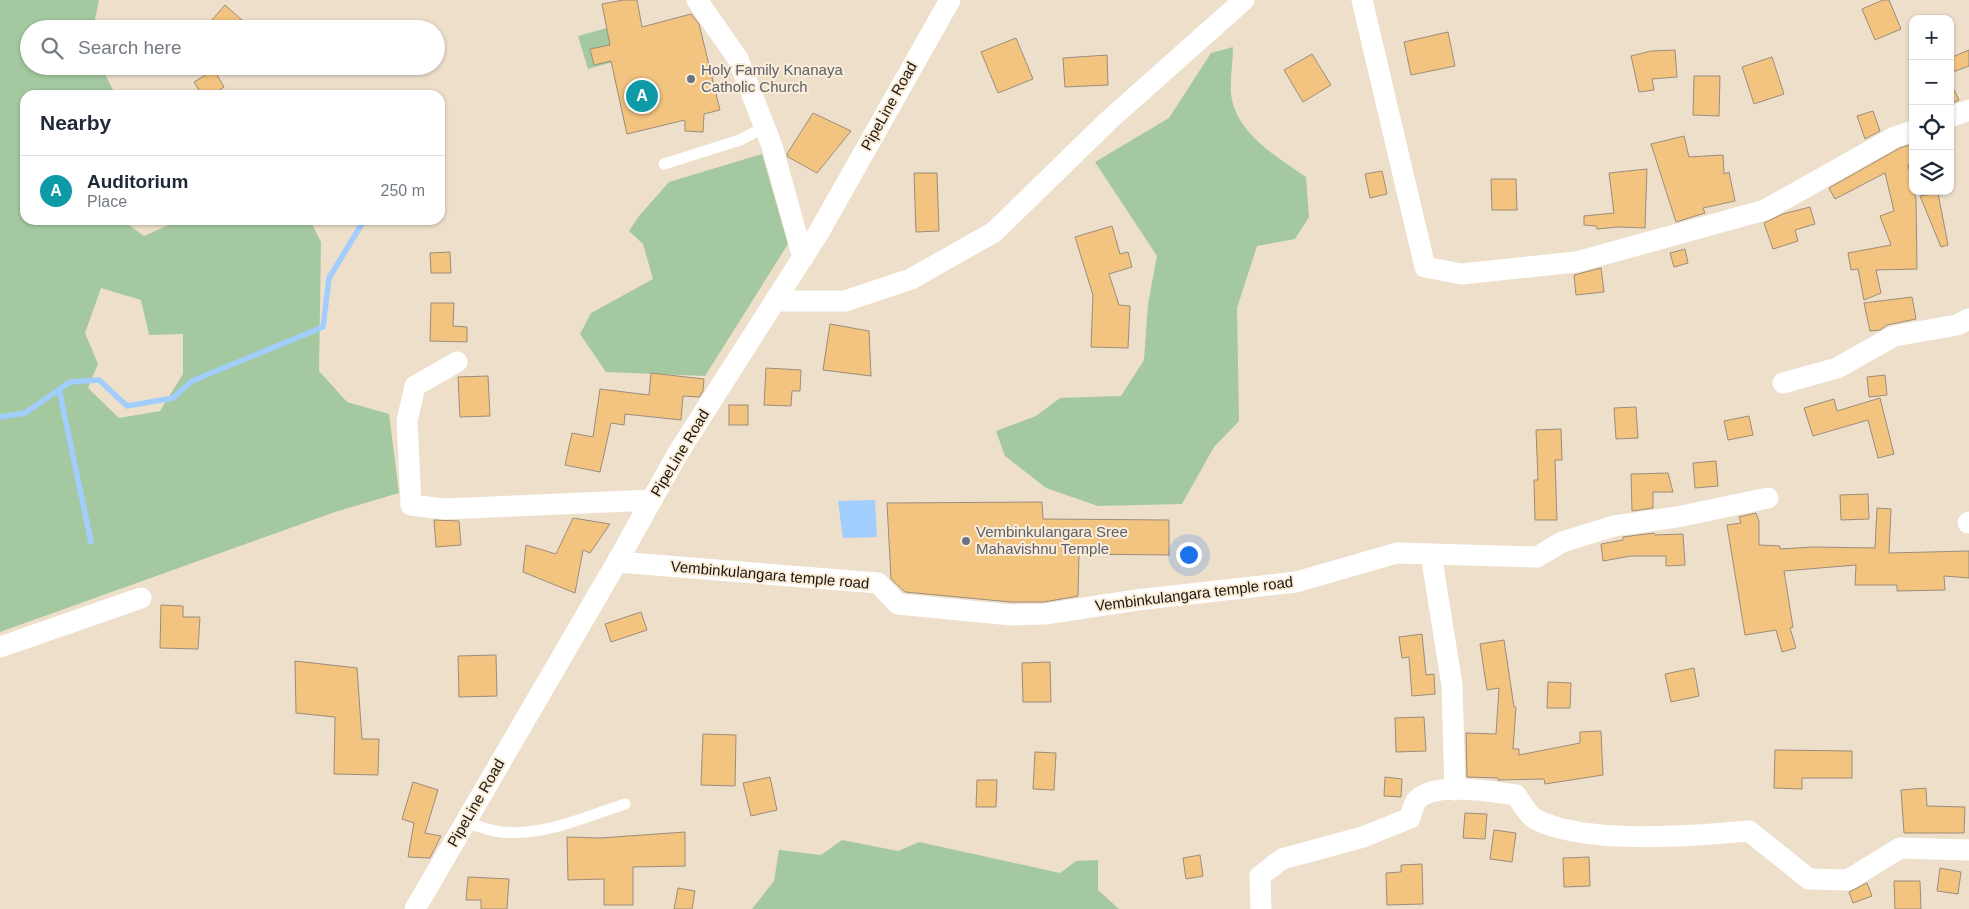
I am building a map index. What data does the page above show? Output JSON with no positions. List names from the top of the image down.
{
  "streets": {
    "street": ["PipeLine Road", "Vembinkulangara temple road"]
  },
  "crossings": [
    ["PipeLine Road", "Vembinkulangara temple road"]
  ],
  "places": ["Holy Family Knanaya Catholic Church", "Vembinkulangara Sree Mahavishnu Temple"],
  "page": {
    "map_buttons": ["+", "−"],
    "search": "Search here",
    "pins": "A",
    "heading": "Nearby",
    "list": [
      {
        "mark": "A",
        "name": "Auditorium",
        "note": "Place",
        "value": "250 m"
      }
    ]
  }
}
